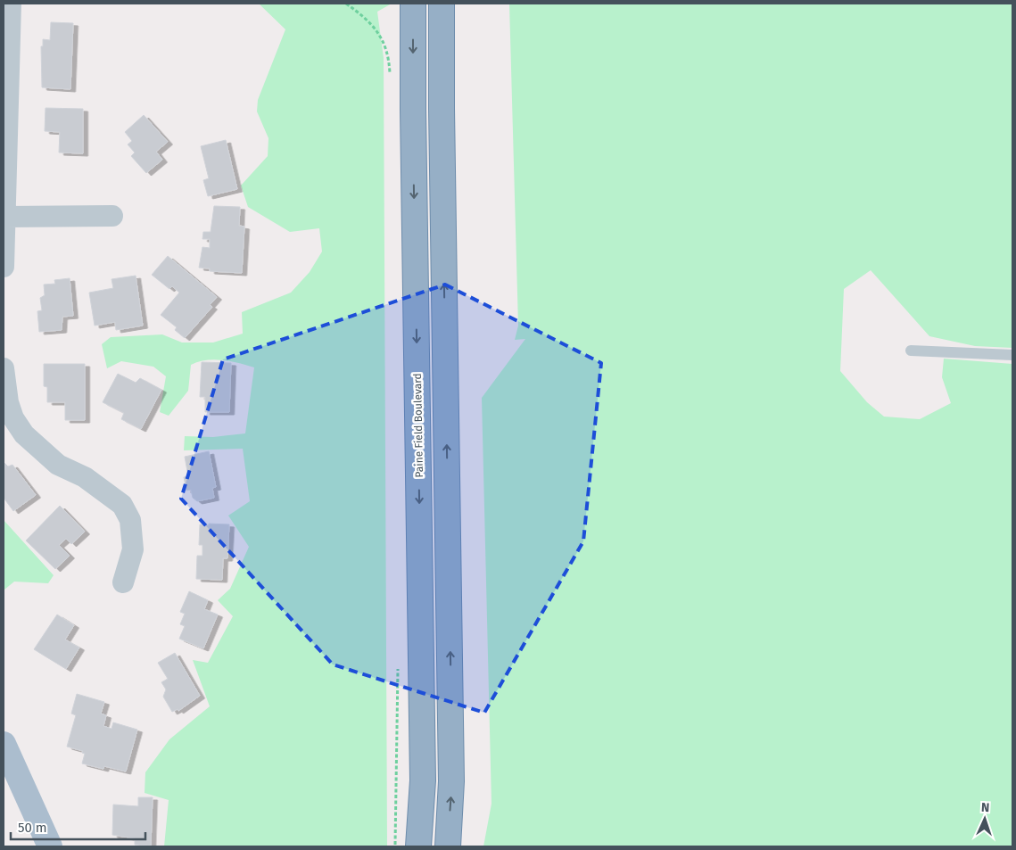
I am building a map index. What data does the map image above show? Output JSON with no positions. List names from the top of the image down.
{
  "streets": {
    "highway": ["Paine Field Boulevard"]
  },
  "scale_bar": "50 m",
  "north": "top"
}
